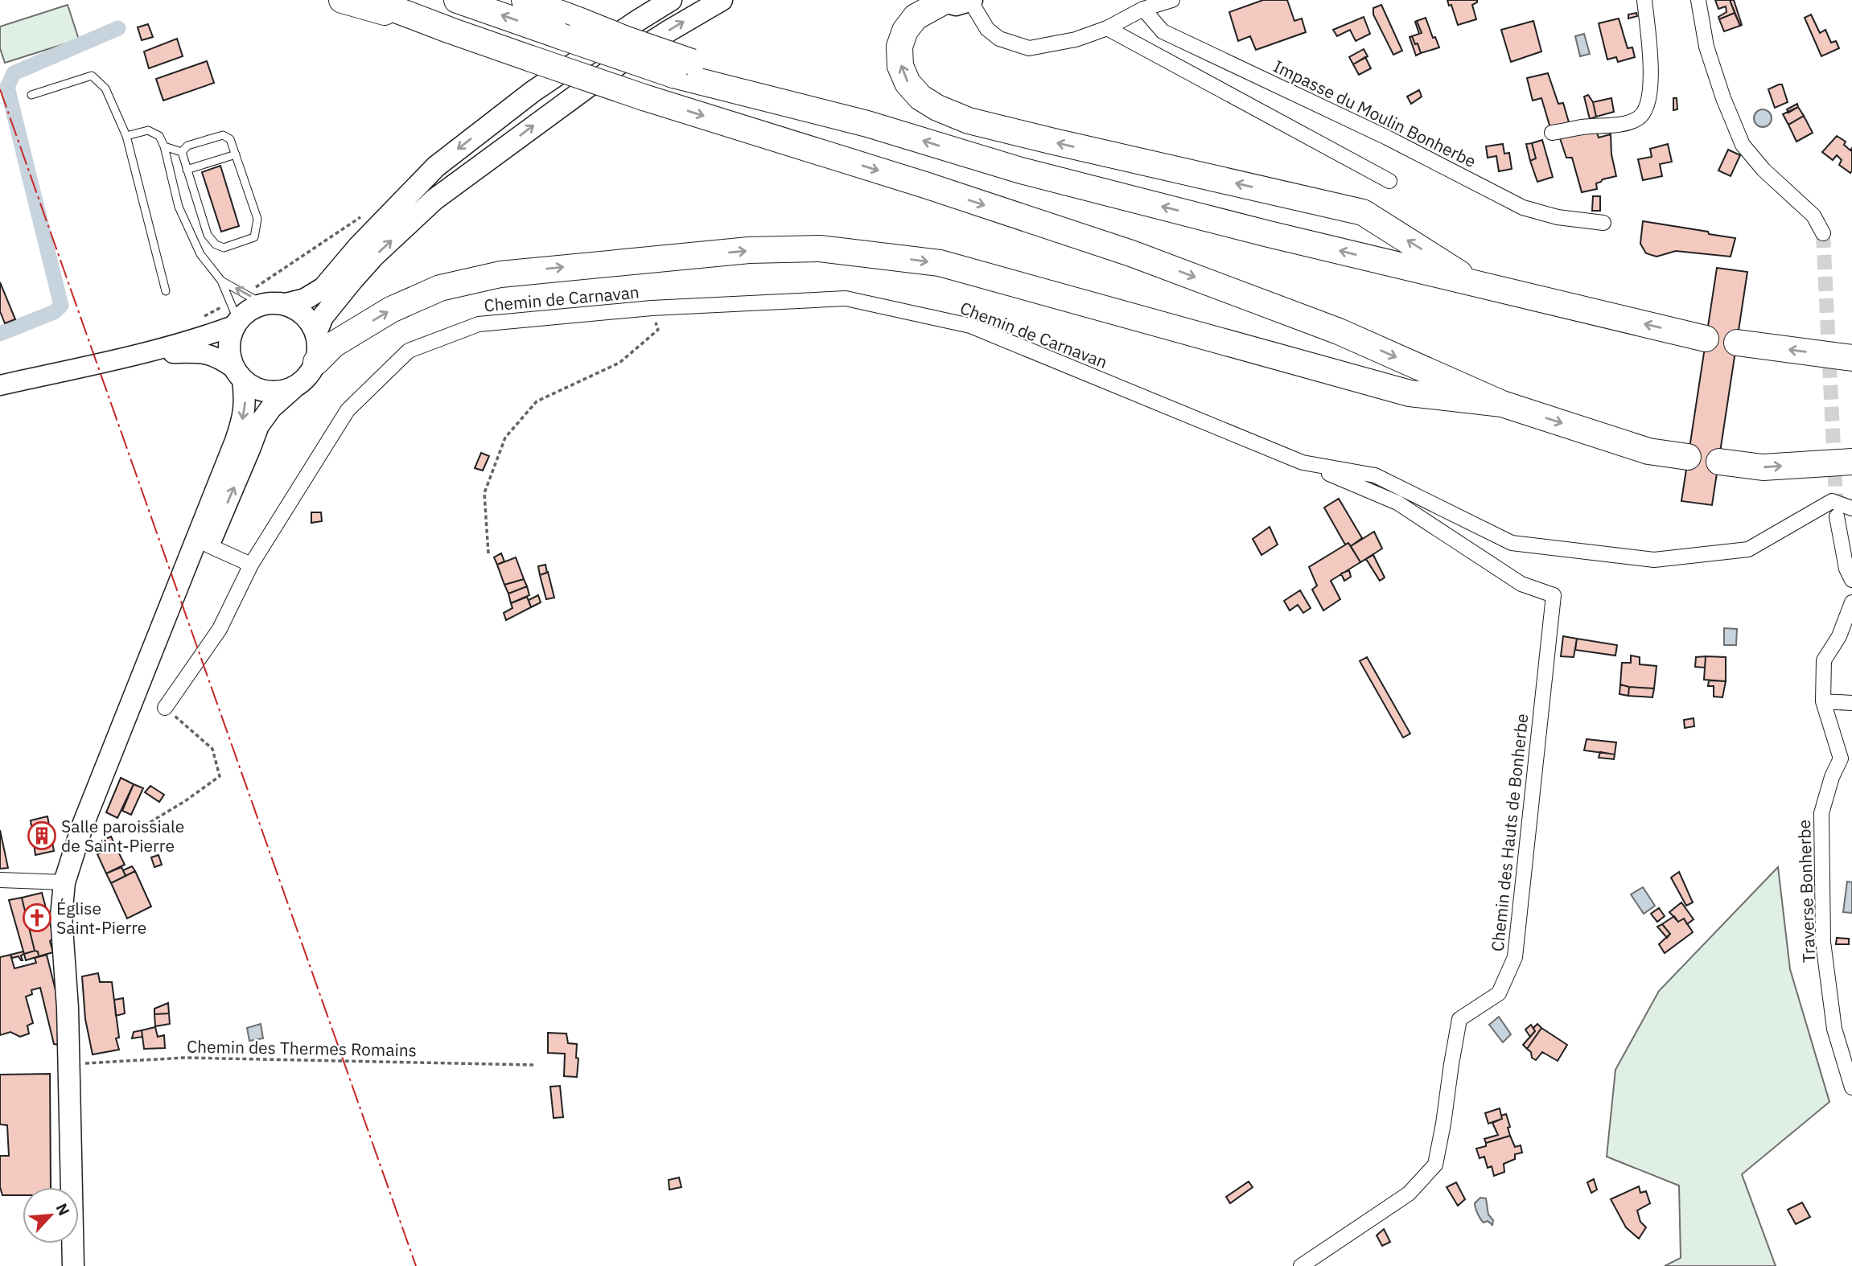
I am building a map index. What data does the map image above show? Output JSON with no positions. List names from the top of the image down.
{
  "streets": {
    "street": [
      "Impasse du Moulin Bonherbe",
      "Chemin de Carnavan",
      "Chemin des Hauts de Bonherbe",
      "Traverse Bonherbe"
    ],
    "path": ["Chemin des Thermes Romains"]
  },
  "crossings": [
    ["Chemin de Carnavan", "Chemin des Hauts de Bonherbe"]
  ],
  "places": {
    "building": ["Salle paroissiale de Saint-Pierre"],
    "church": ["Église Saint-Pierre"]
  },
  "north": "top right"
}
